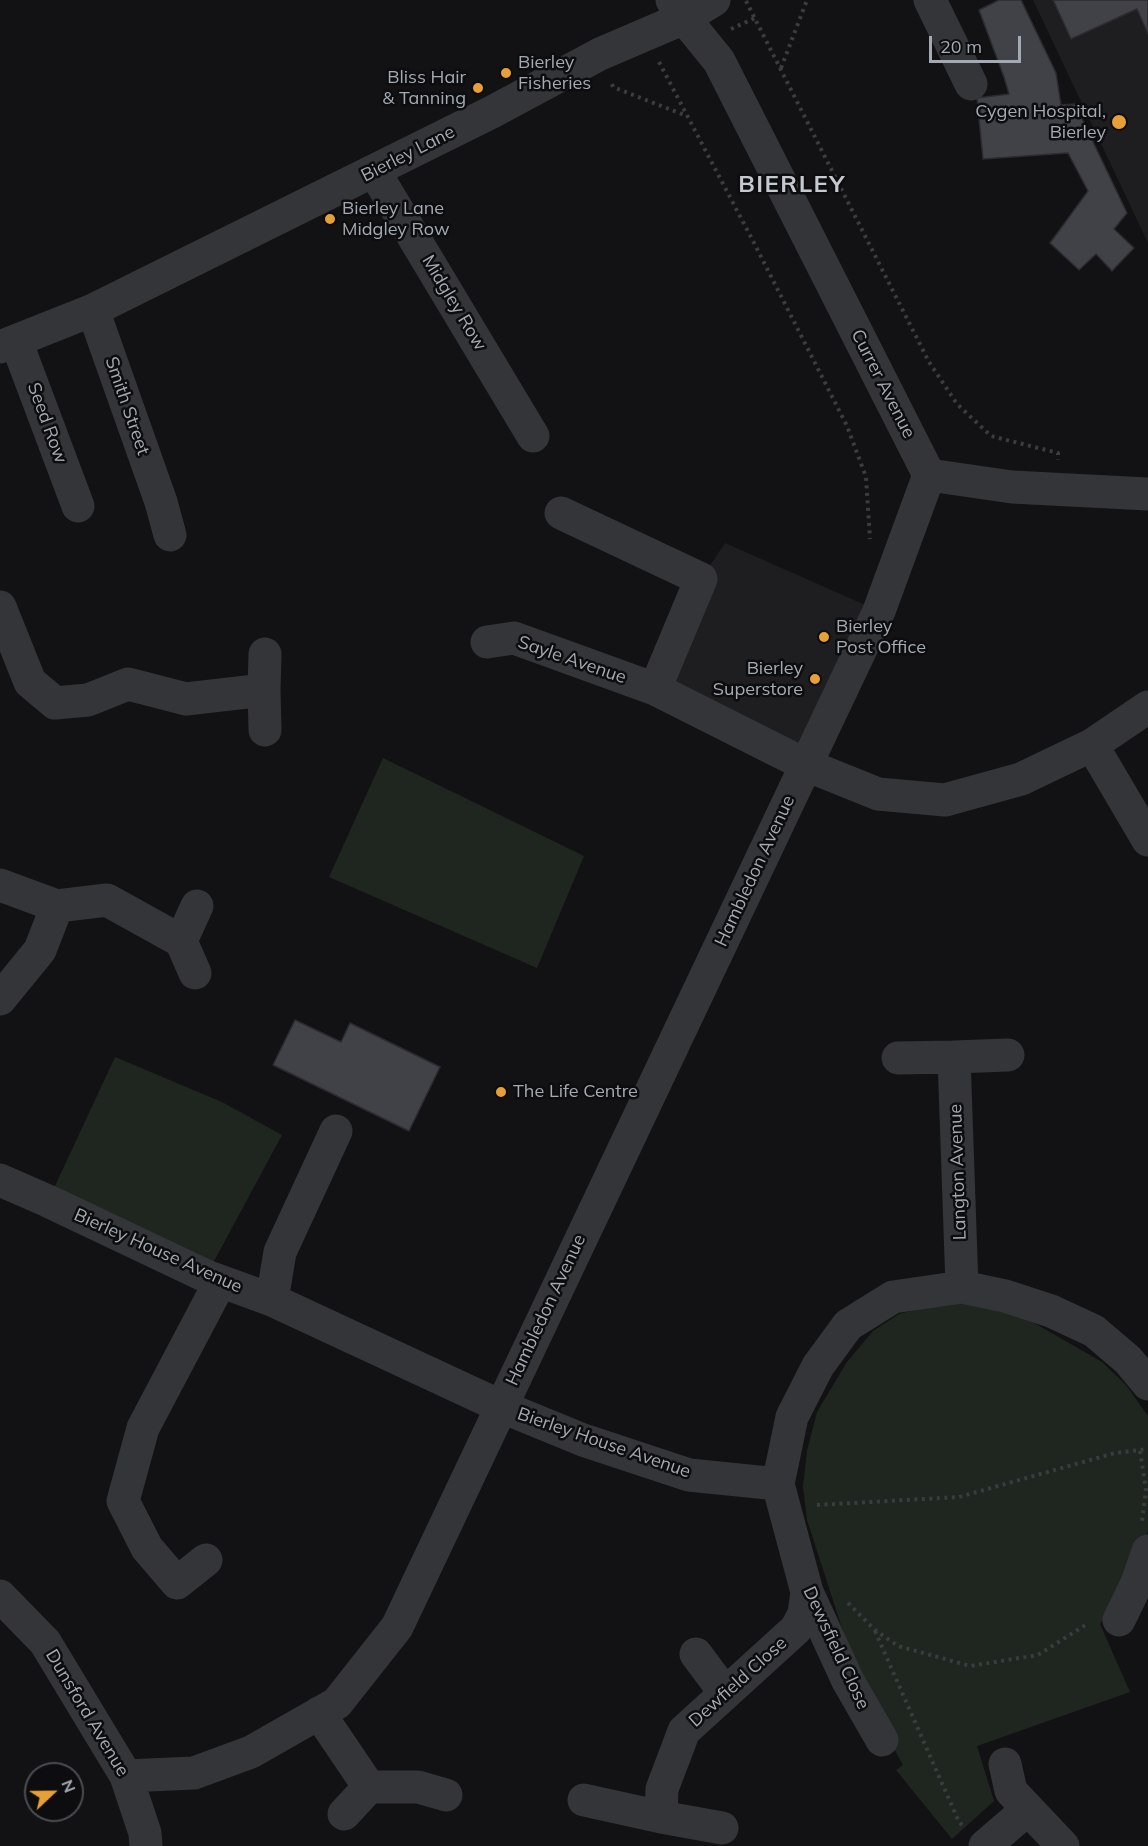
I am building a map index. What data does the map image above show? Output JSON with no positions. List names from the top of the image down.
{
  "streets": {
    "street": [
      "Bierley Lane",
      "Midgley Row",
      "Currer Avenue",
      "Smith Street",
      "Seed Row",
      "Sayle Avenue",
      "Hambledon Avenue",
      "Langton Avenue",
      "Bierley House Avenue",
      "Dewsfield Close",
      "Dewfield Close",
      "Dunsford Avenue"
    ]
  },
  "crossings": [
    ["Bierley Lane", "Midgley Row"],
    ["Bierley Lane", "Currer Avenue"],
    ["Bierley Lane", "Smith Street"],
    ["Bierley Lane", "Seed Row"],
    ["Sayle Avenue", "Hambledon Avenue"],
    ["Hambledon Avenue", "Bierley House Avenue"],
    ["Hambledon Avenue", "Dunsford Avenue"],
    ["Bierley House Avenue", "Dewsfield Close"],
    ["Dewsfield Close", "Dewfield Close"]
  ],
  "districts": ["BIERLEY"],
  "places": [
    "Bierley Fisheries",
    "Bliss Hair & Tanning",
    "Cygen Hospital, Bierley",
    "Bierley Lane Midgley Row",
    "Bierley Post Office",
    "Bierley Superstore",
    "The Life Centre"
  ],
  "scale_bar": "20 m",
  "north": "right"
}
